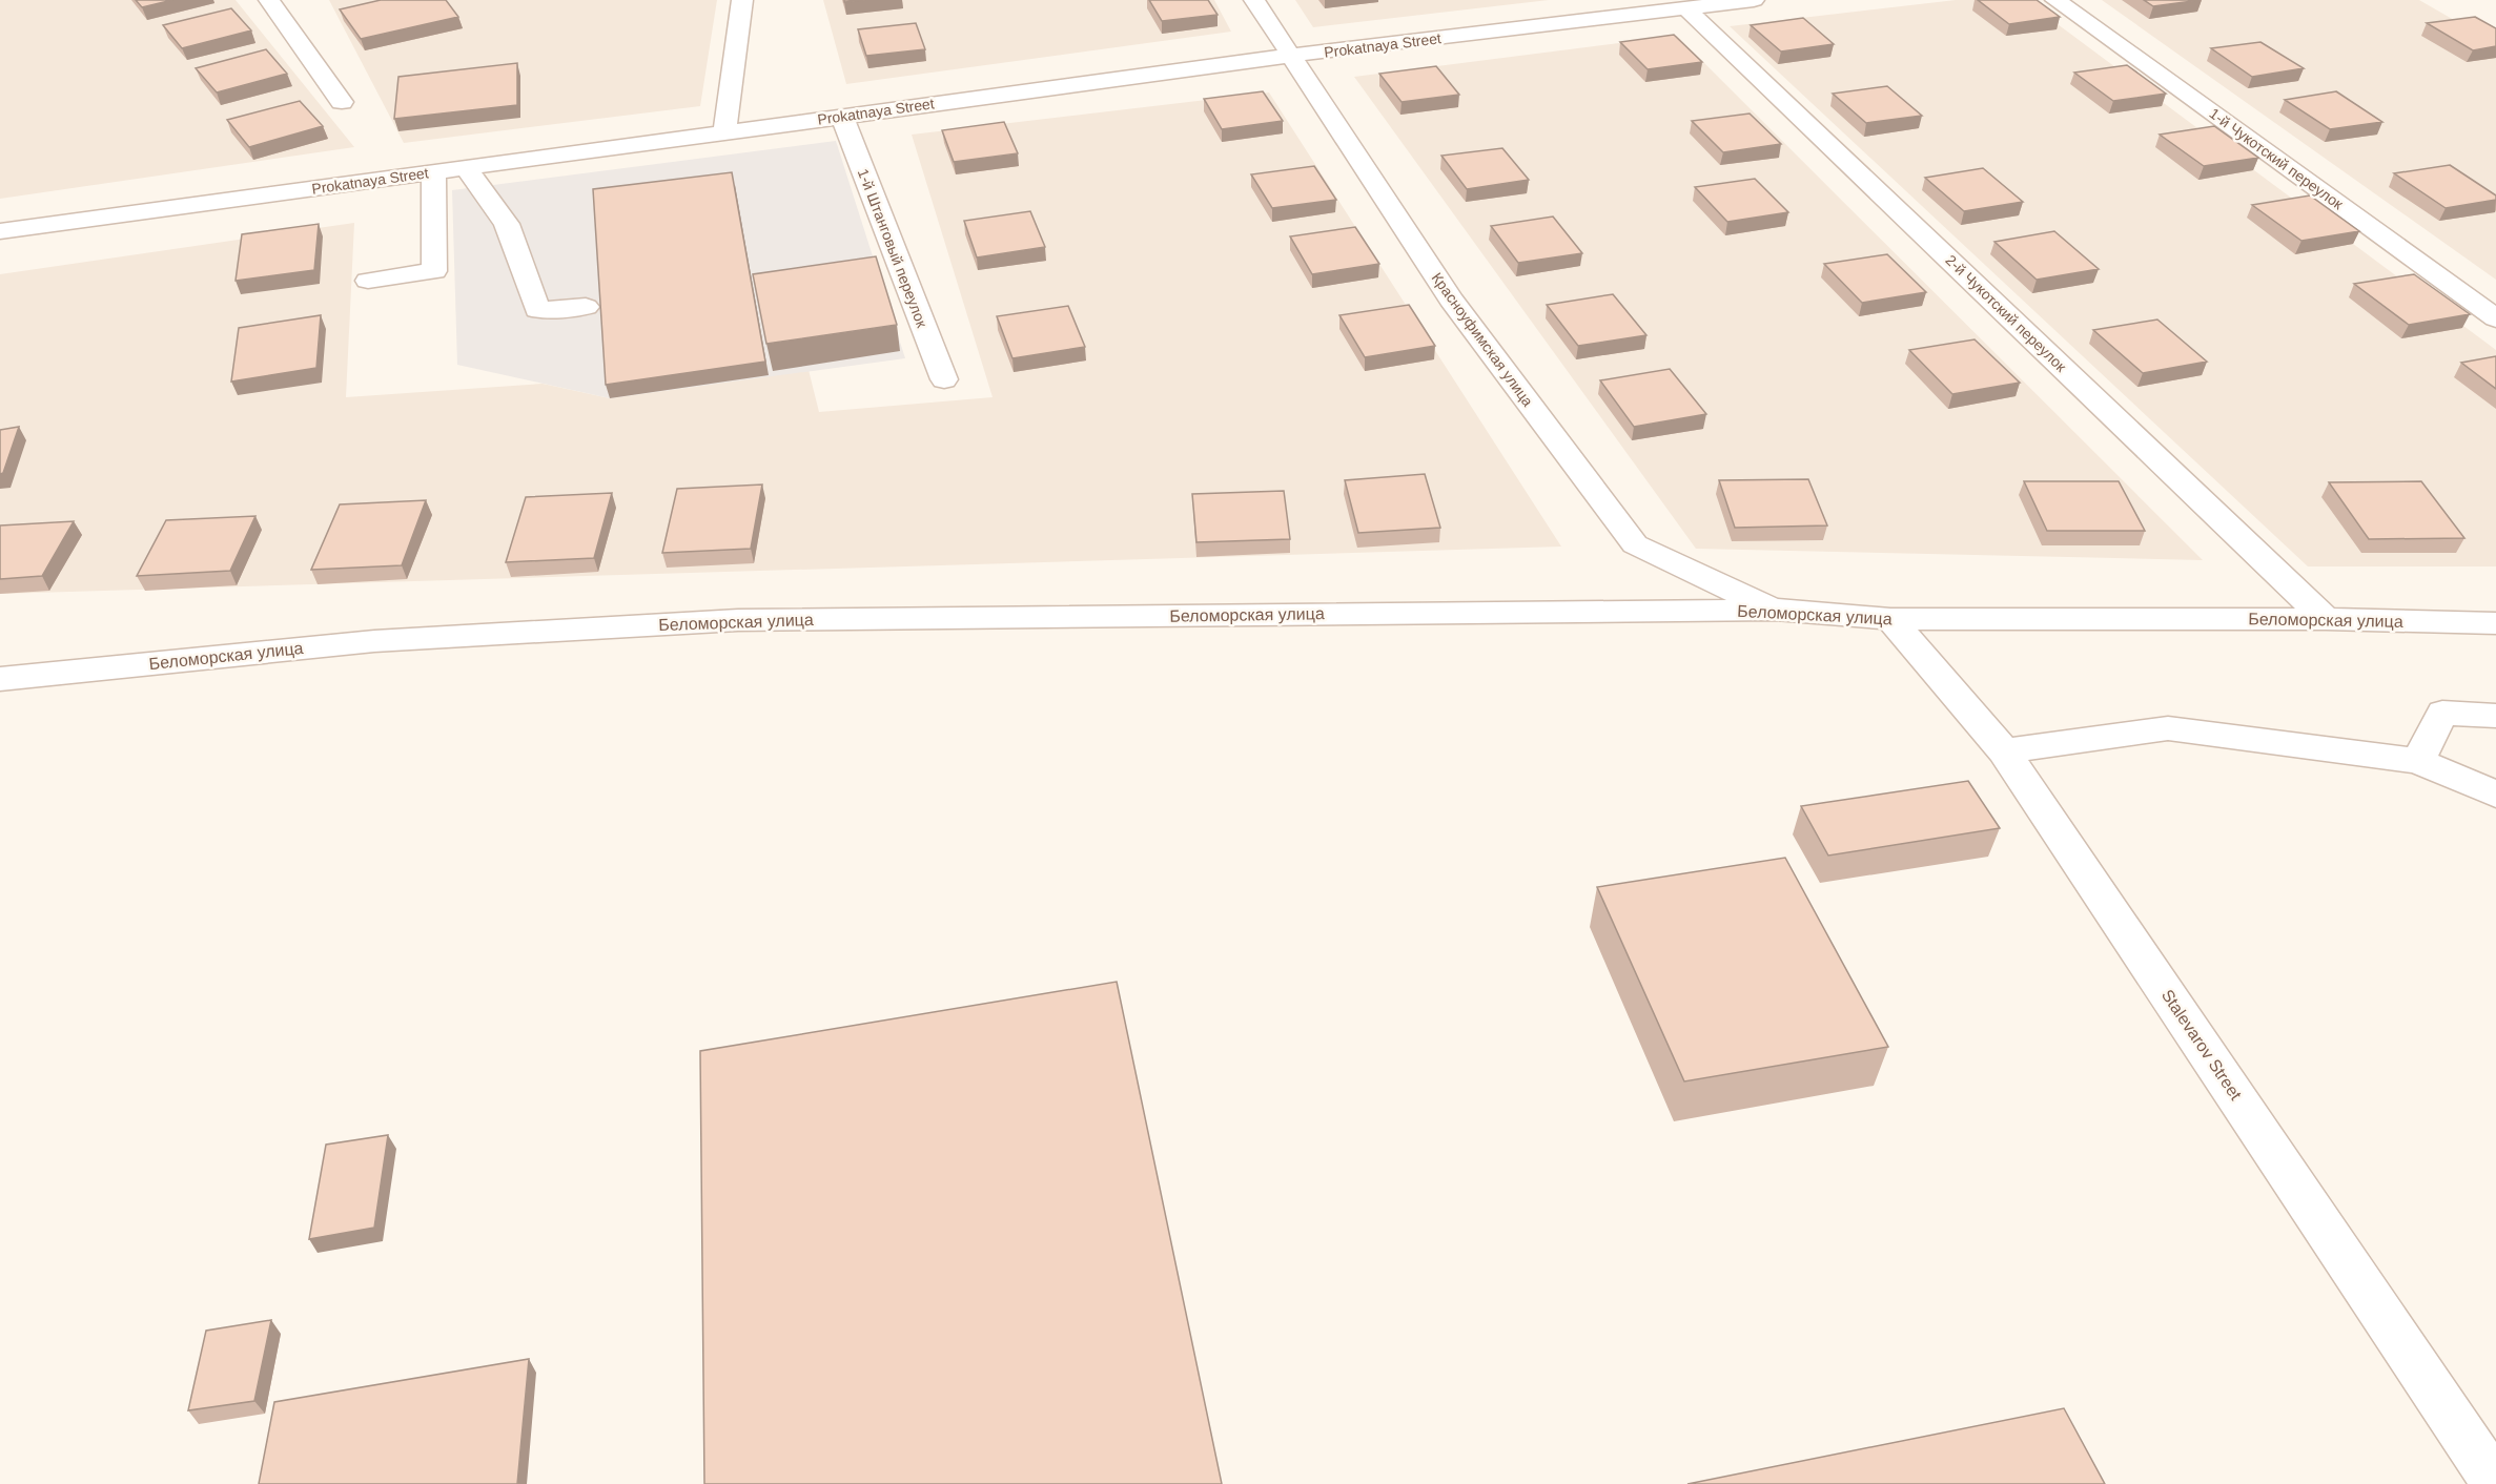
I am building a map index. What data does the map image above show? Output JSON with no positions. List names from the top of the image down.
{
  "streets": {
    "street": [
      "Prokatnaya Street",
      "1-й Чукотский переулок",
      "1-й Штанговый переулок",
      "2-й Чукотский переулок",
      "Красноуфимская улица",
      "Беломорская улица",
      "Stalevarov Street"
    ]
  },
  "crossings": [
    ["Prokatnaya Street", "1-й Штанговый переулок"],
    ["Prokatnaya Street", "2-й Чукотский переулок"],
    ["Prokatnaya Street", "Красноуфимская улица"],
    ["2-й Чукотский переулок", "Беломорская улица"],
    ["Красноуфимская улица", "Беломорская улица"],
    ["Беломорская улица", "Stalevarov Street"]
  ]
}
